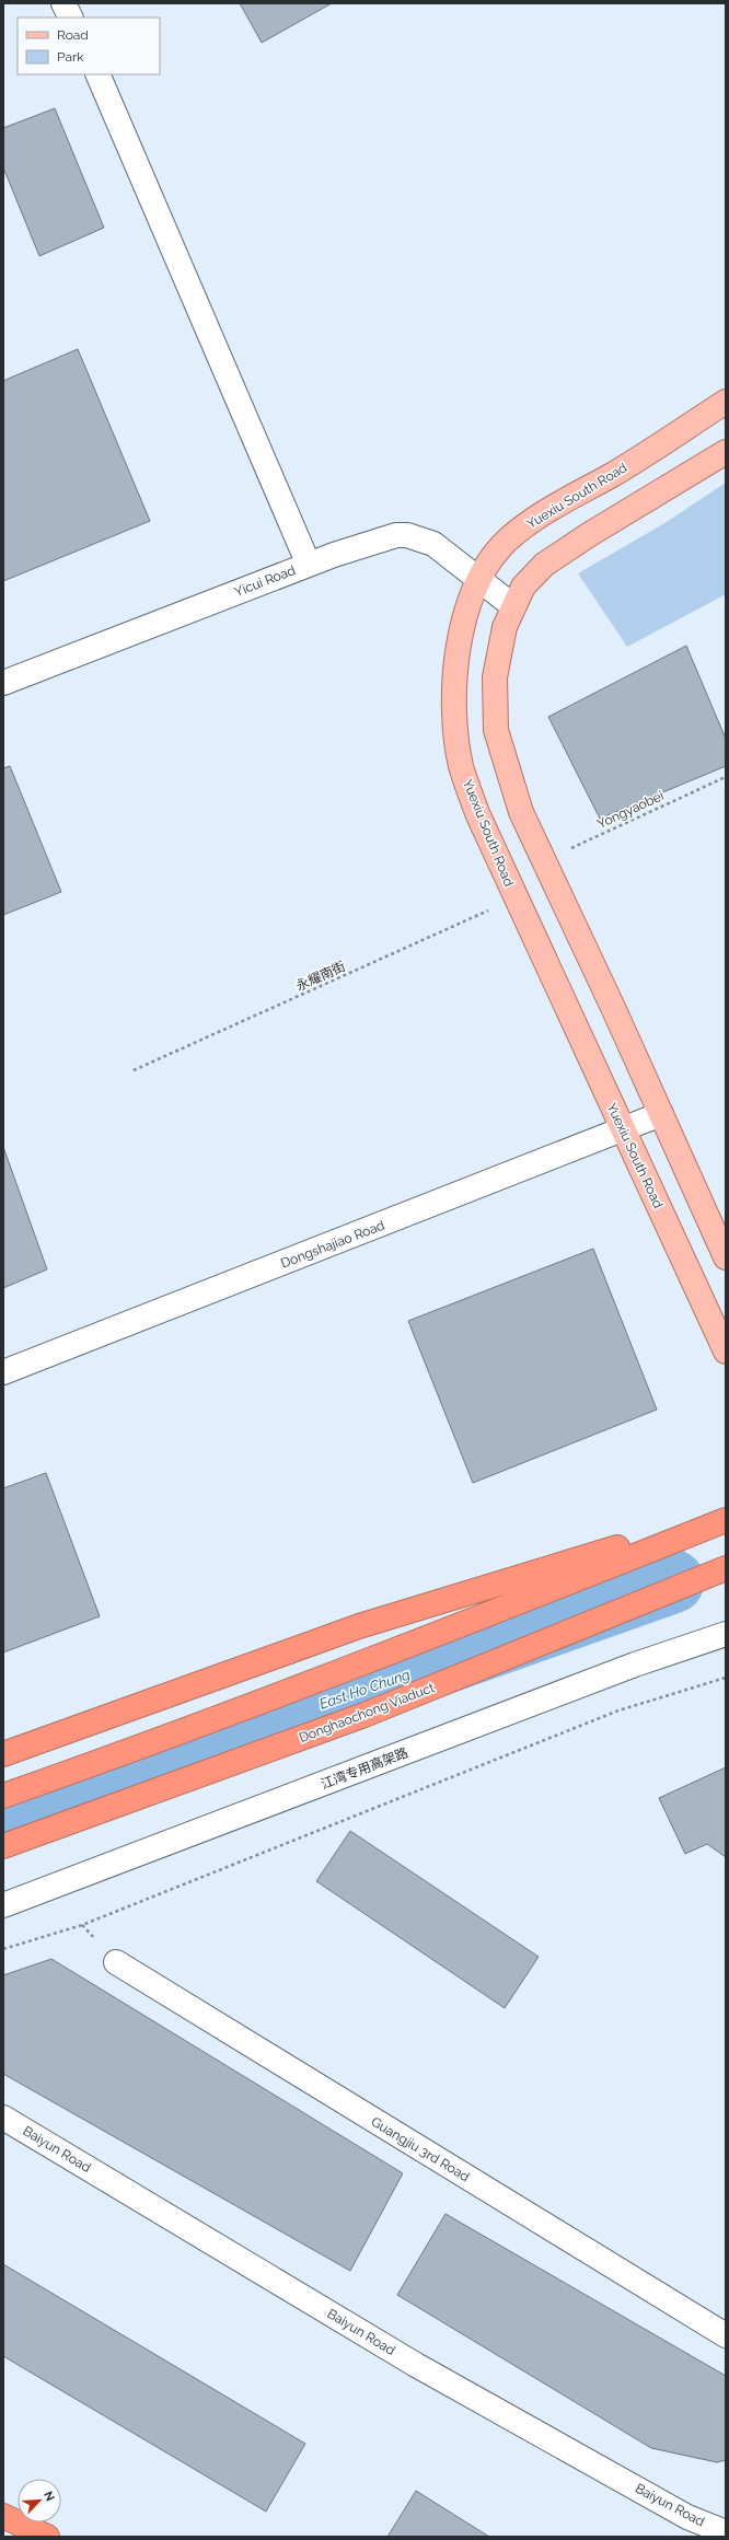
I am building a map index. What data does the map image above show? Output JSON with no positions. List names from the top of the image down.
{
  "streets": {
    "highway": ["Donghaochong Viaduct"],
    "main road": ["Yuexiu South Road"],
    "street": [
      "Yicui Road",
      "Dongshajiao Road",
      "江湾专用高架路",
      "Baiyun Road",
      "Guangjiu 3rd Road"
    ],
    "path": ["Yongyaobei", "永耀南街"]
  },
  "crossings": [
    ["Yuexiu South Road", "Yicui Road"],
    ["Yuexiu South Road", "永耀南街"],
    ["Yuexiu South Road", "Dongshajiao Road"]
  ],
  "water": ["East Ho Chung"],
  "legend": ["Road", "Park"],
  "north": "top right"
}
